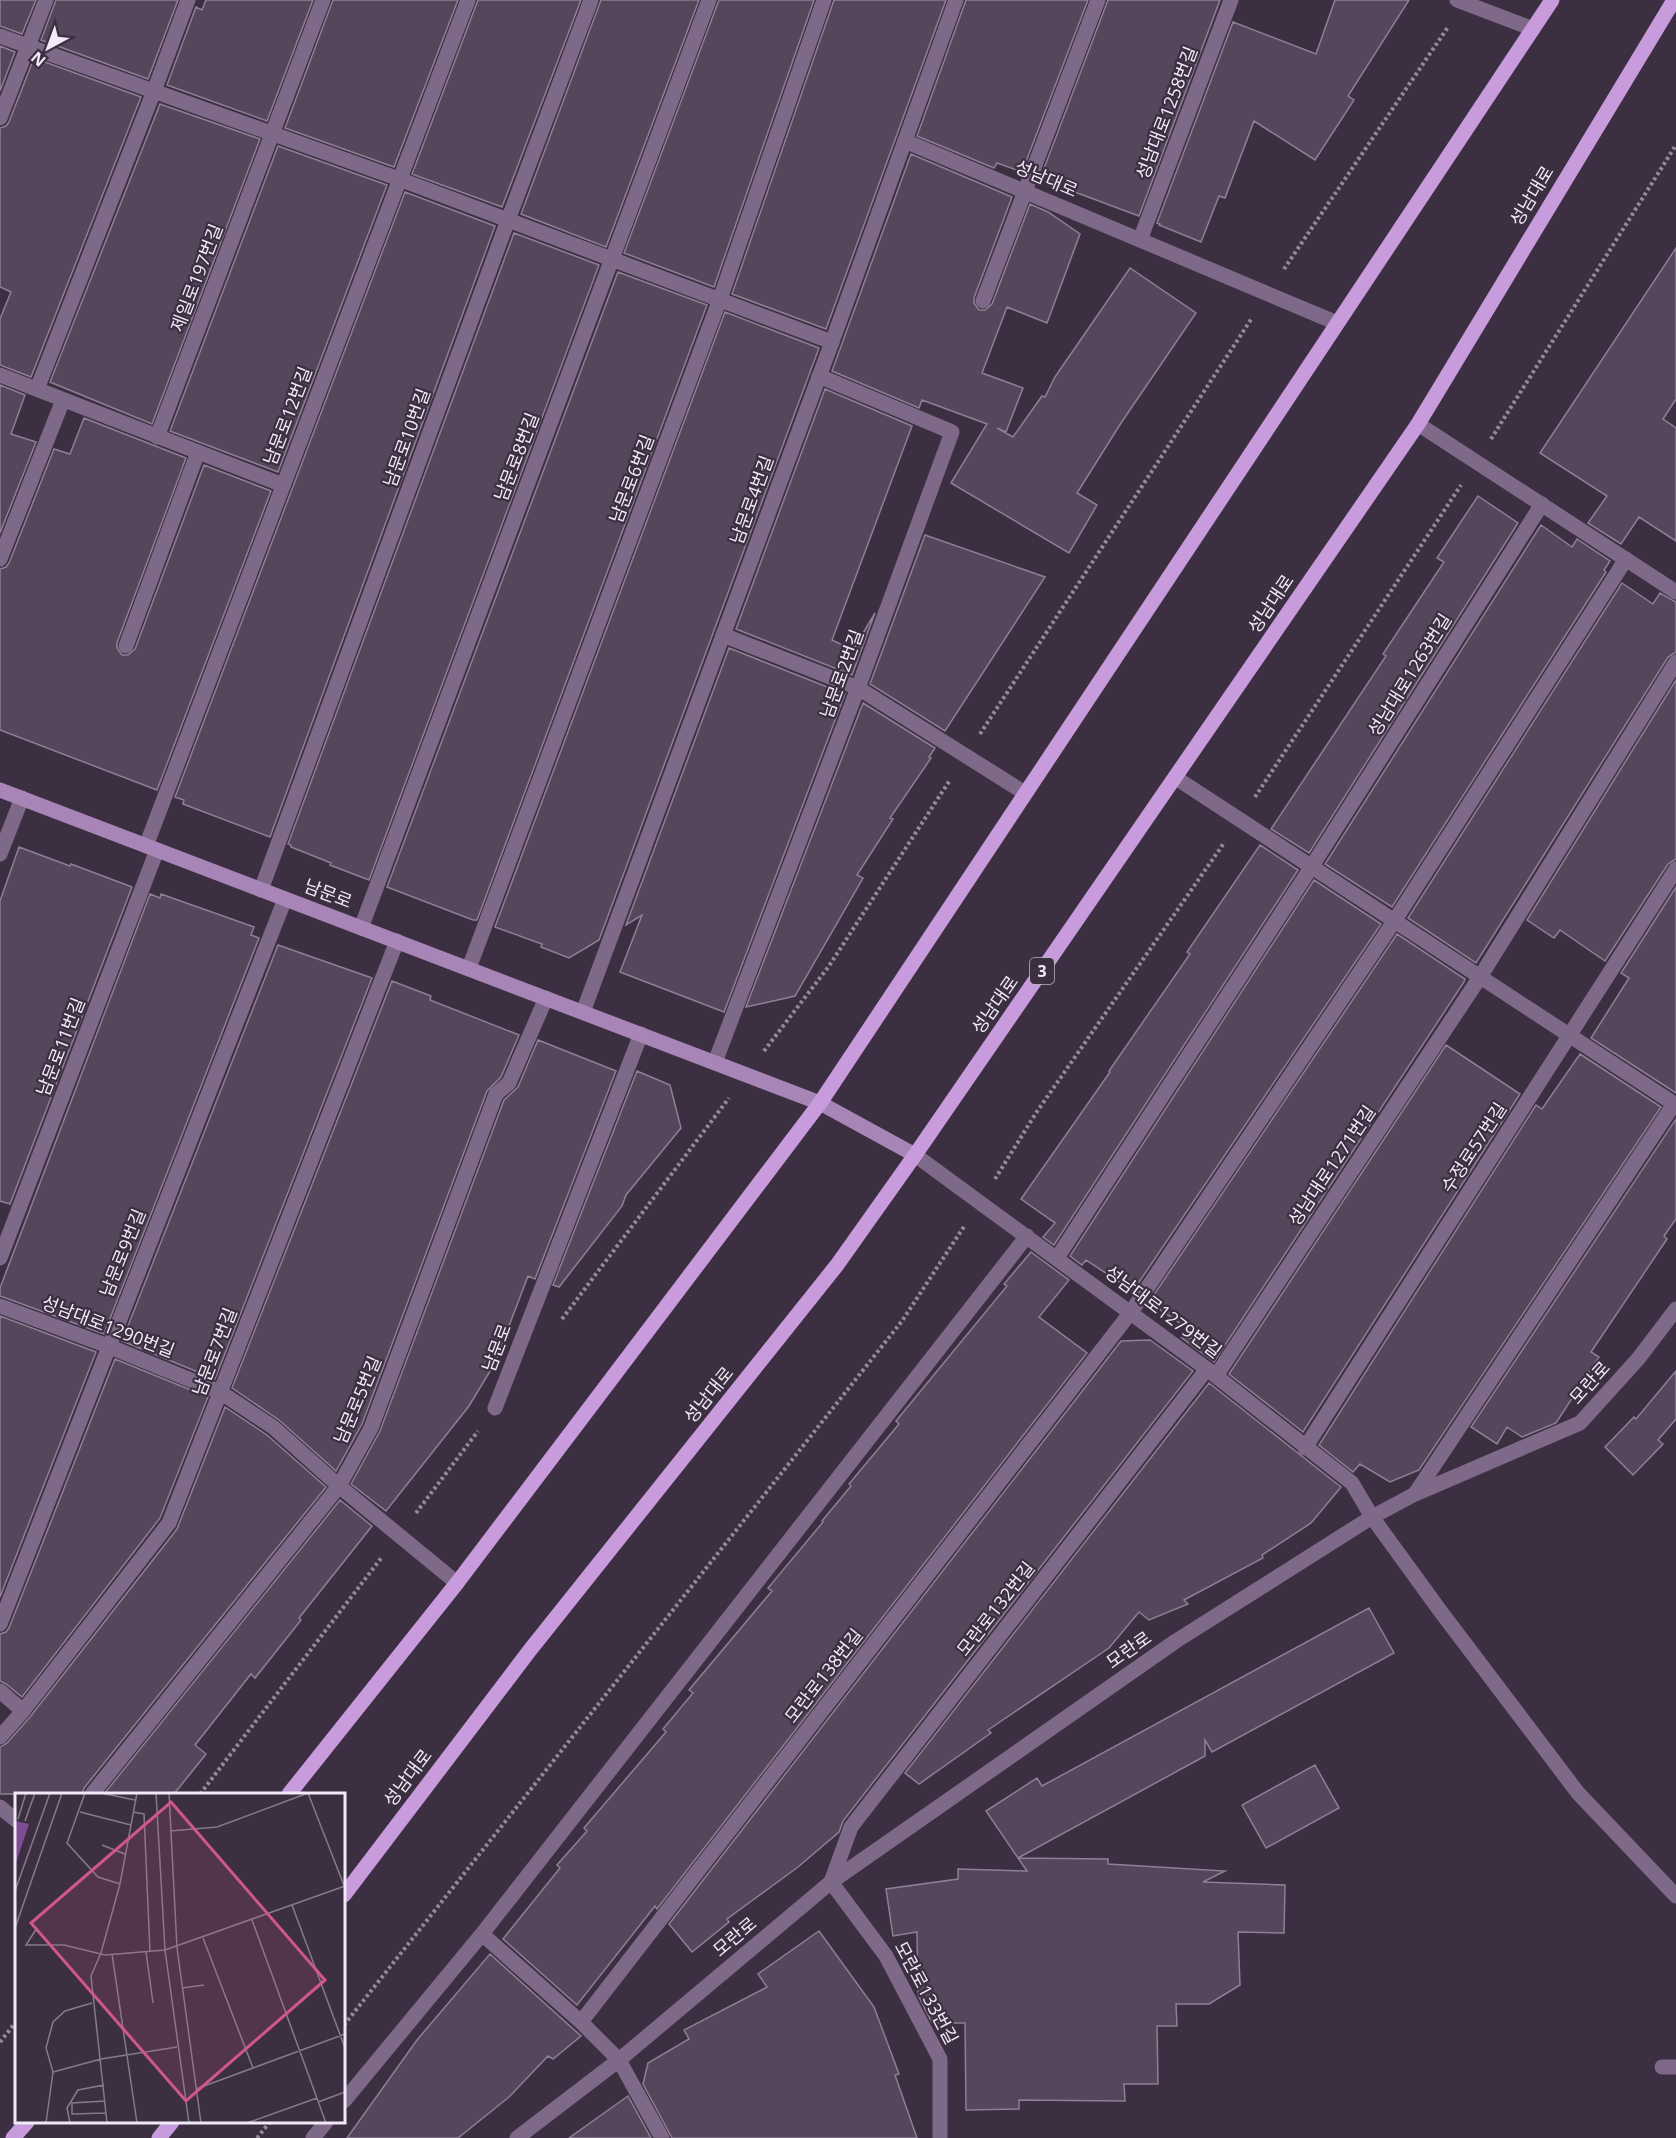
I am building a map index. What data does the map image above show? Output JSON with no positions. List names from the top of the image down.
{
  "streets": {
    "main road": ["성남대로", "남문로", "3"],
    "street": [
      "성남대로1258번길",
      "제일로197번길",
      "남문로12번길",
      "남문로10번길",
      "남문로8번길",
      "남문로6번길",
      "남문로4번길",
      "남문로2번길",
      "성남대로1263번길",
      "남문로11번길",
      "수정로57번길",
      "성남대로1271번길",
      "남문로9번길",
      "성남대로1279번길",
      "성남대로1290번길",
      "남문로7번길",
      "모란로",
      "남문로5번길",
      "모란로132번길",
      "모란로138번길",
      "모란로133번길"
    ]
  },
  "crossings": [
    ["성남대로1258번길", "성남대로"],
    ["성남대로", "남문로4번길"],
    ["성남대로", "남문로"],
    ["성남대로", "성남대로1279번길"],
    ["남문로12번길", "남문로"],
    ["남문로12번길", "남문로11번길"],
    ["남문로10번길", "남문로"],
    ["남문로8번길", "남문로"],
    ["남문로6번길", "남문로"],
    ["남문로4번길", "남문로2번길"],
    ["남문로4번길", "남문로"],
    ["남문로2번길", "남문로"],
    ["남문로", "남문로11번길"],
    ["남문로", "남문로9번길"],
    ["남문로", "성남대로1279번길"],
    ["남문로", "남문로7번길"],
    ["남문로", "남문로5번길"],
    ["수정로57번길", "성남대로1279번길"],
    ["성남대로1271번길", "성남대로1279번길"],
    ["성남대로1271번길", "모란로132번길"],
    ["남문로9번길", "성남대로1290번길"],
    ["성남대로1279번길", "모란로"],
    ["성남대로1279번길", "모란로132번길"],
    ["성남대로1279번길", "모란로138번길"],
    ["성남대로1290번길", "남문로7번길"],
    ["성남대로1290번길", "남문로5번길"],
    ["모란로", "모란로132번길"],
    ["모란로", "모란로133번길"],
    ["모란로132번길", "모란로133번길"]
  ],
  "north": "bottom left"
}
